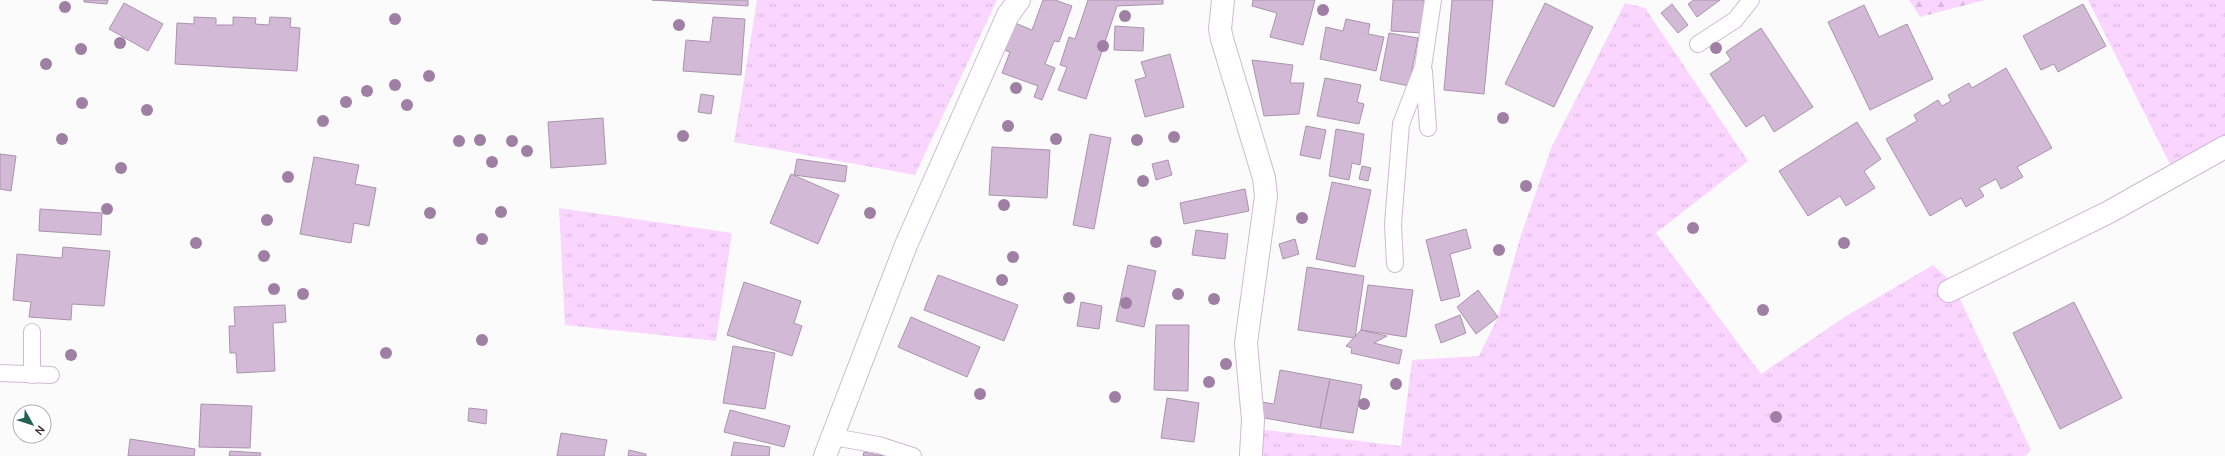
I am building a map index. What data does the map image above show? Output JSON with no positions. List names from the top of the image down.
{
  "north": "bottom right"
}
